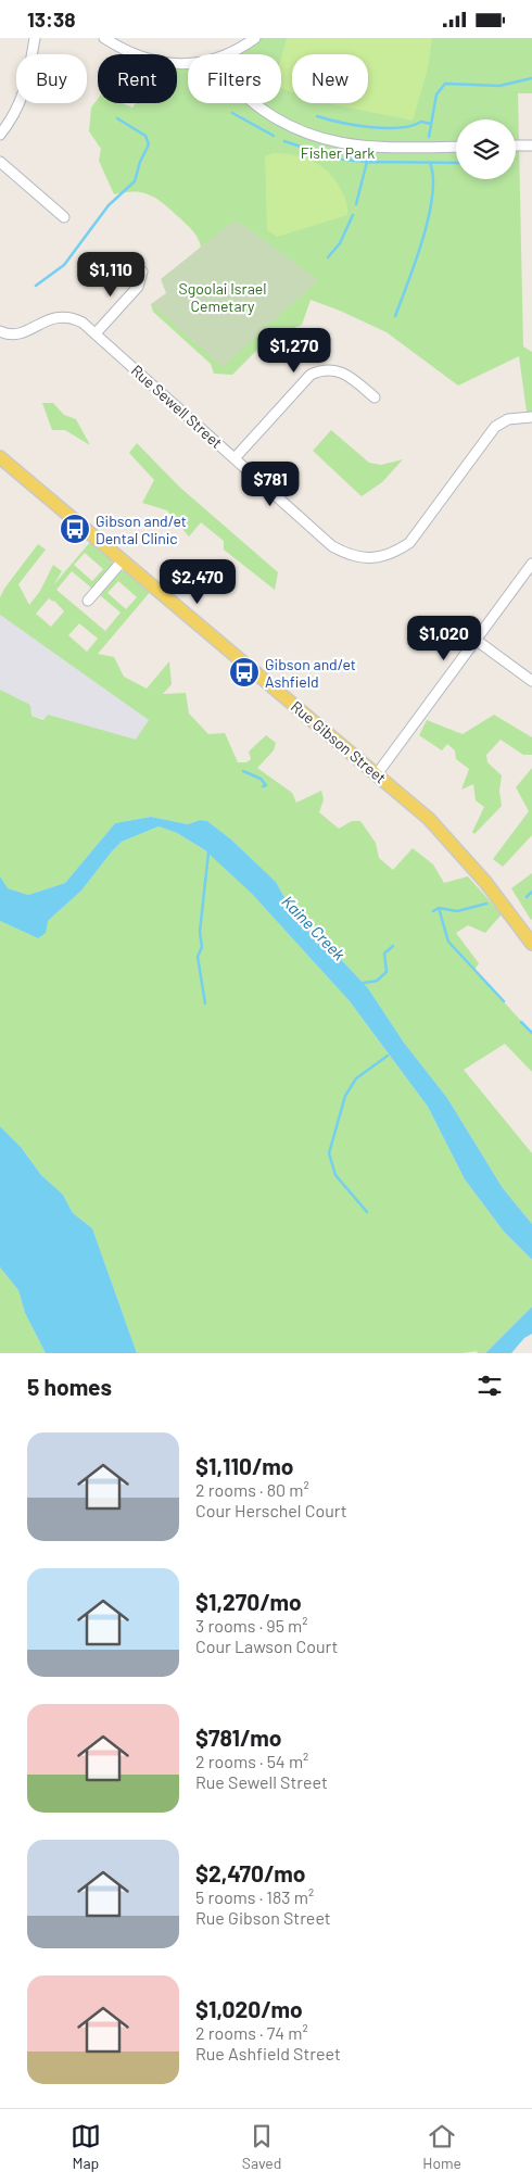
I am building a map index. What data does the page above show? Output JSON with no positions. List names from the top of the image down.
{
  "streets": {
    "main road": ["Rue Gibson Street"],
    "street": ["Rue Sewell Street"]
  },
  "water": ["Kaine Creek"],
  "parks": ["Fisher Park", "Sgoolai Israel Cemetary"],
  "places": {
    "bus stop": ["Gibson and/et Dental Clinic", "Gibson and/et Ashfield"]
  },
  "page": {
    "status": "13:38",
    "chip": [
      "Buy",
      "Rent",
      "Filters",
      "New"
    ],
    "price": [
      "$1,110",
      "$1,270",
      "$781",
      "$2,470",
      "$1,020"
    ],
    "heading": "5 homes",
    "list": [
      {
        "name": "$1,110/mo",
        "note": "2 rooms · 80 m² · Cour Herschel Court"
      },
      {
        "name": "$1,270/mo",
        "note": "3 rooms · 95 m² · Cour Lawson Court"
      },
      {
        "name": "$781/mo",
        "note": "2 rooms · 54 m² · Rue Sewell Street"
      },
      {
        "name": "$2,470/mo",
        "note": "5 rooms · 183 m² · Rue Gibson Street"
      },
      {
        "name": "$1,020/mo",
        "note": "2 rooms · 74 m² · Rue Ashfield Street"
      }
    ],
    "tabs": ["Map", "Saved", "Home"]
  }
}
